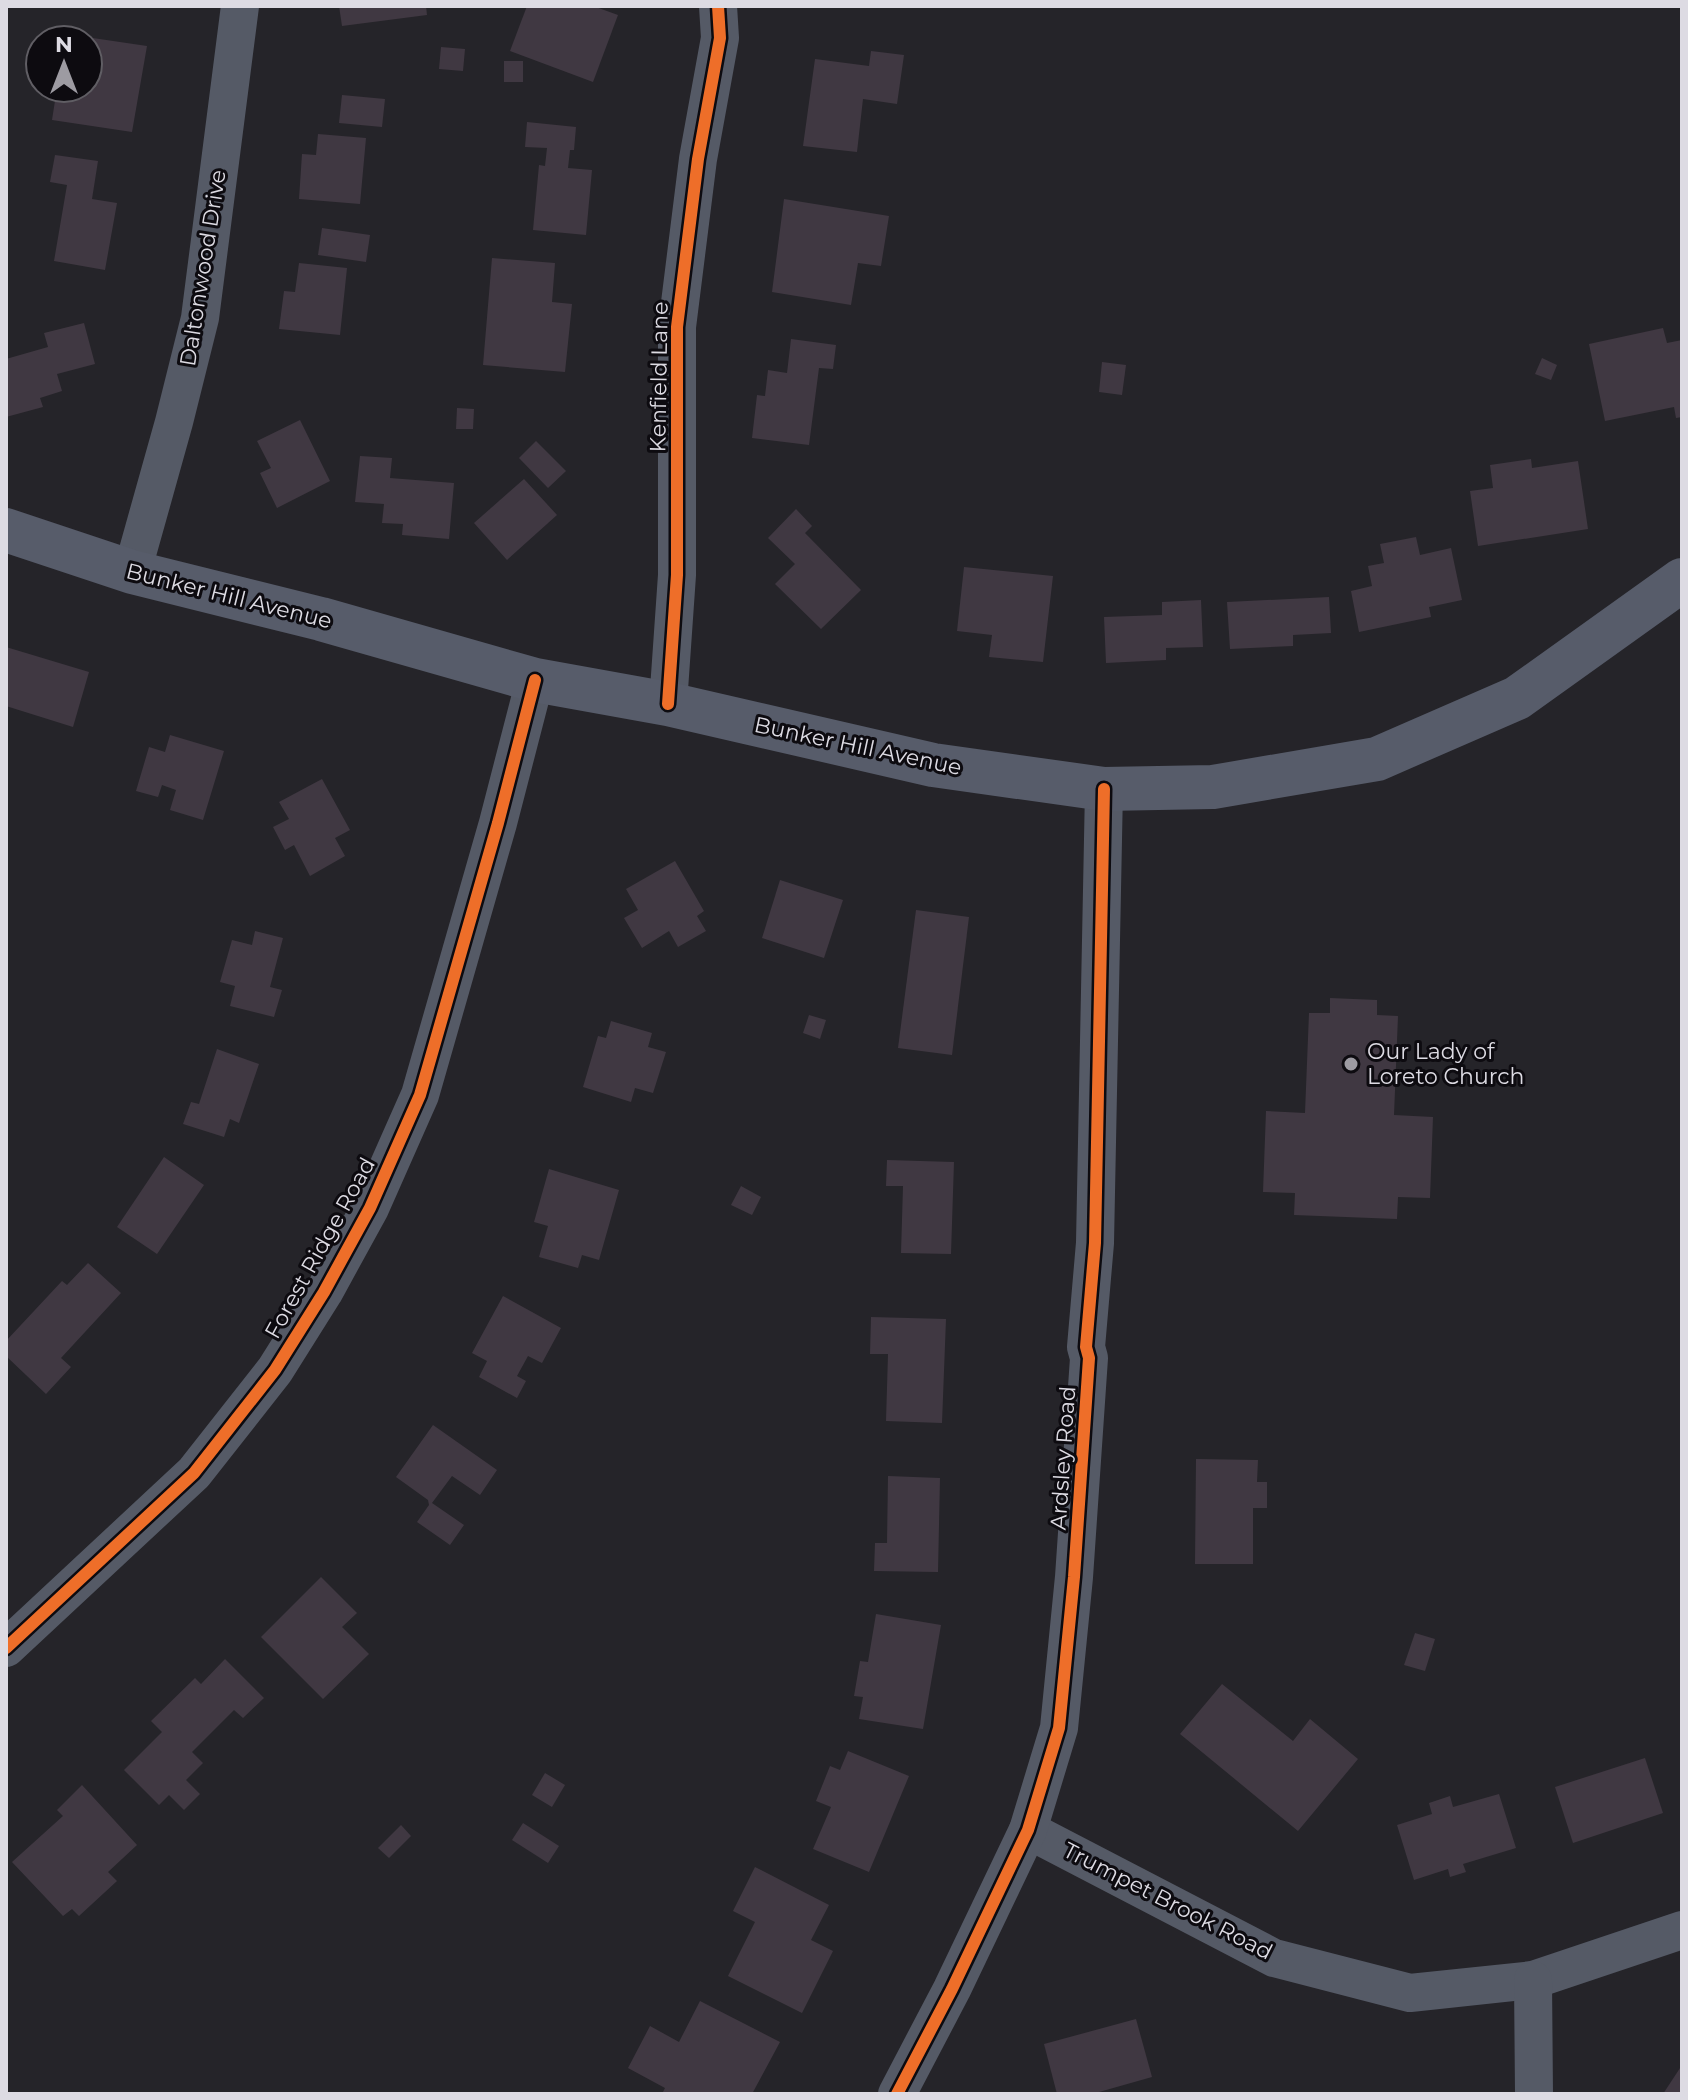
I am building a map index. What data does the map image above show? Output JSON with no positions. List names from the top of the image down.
{
  "streets": {
    "main road": ["Bunker Hill Avenue"],
    "street": [
      "Daltonwood Drive",
      "Kenfield Lane",
      "Forest Ridge Road",
      "Ardsley Road",
      "Trumpet Brook Road"
    ]
  },
  "crossings": [
    ["Daltonwood Drive", "Bunker Hill Avenue"],
    ["Kenfield Lane", "Bunker Hill Avenue"],
    ["Bunker Hill Avenue", "Forest Ridge Road"],
    ["Bunker Hill Avenue", "Ardsley Road"],
    ["Ardsley Road", "Trumpet Brook Road"]
  ],
  "places": ["Our Lady of Loreto Church"],
  "north": "top"
}
